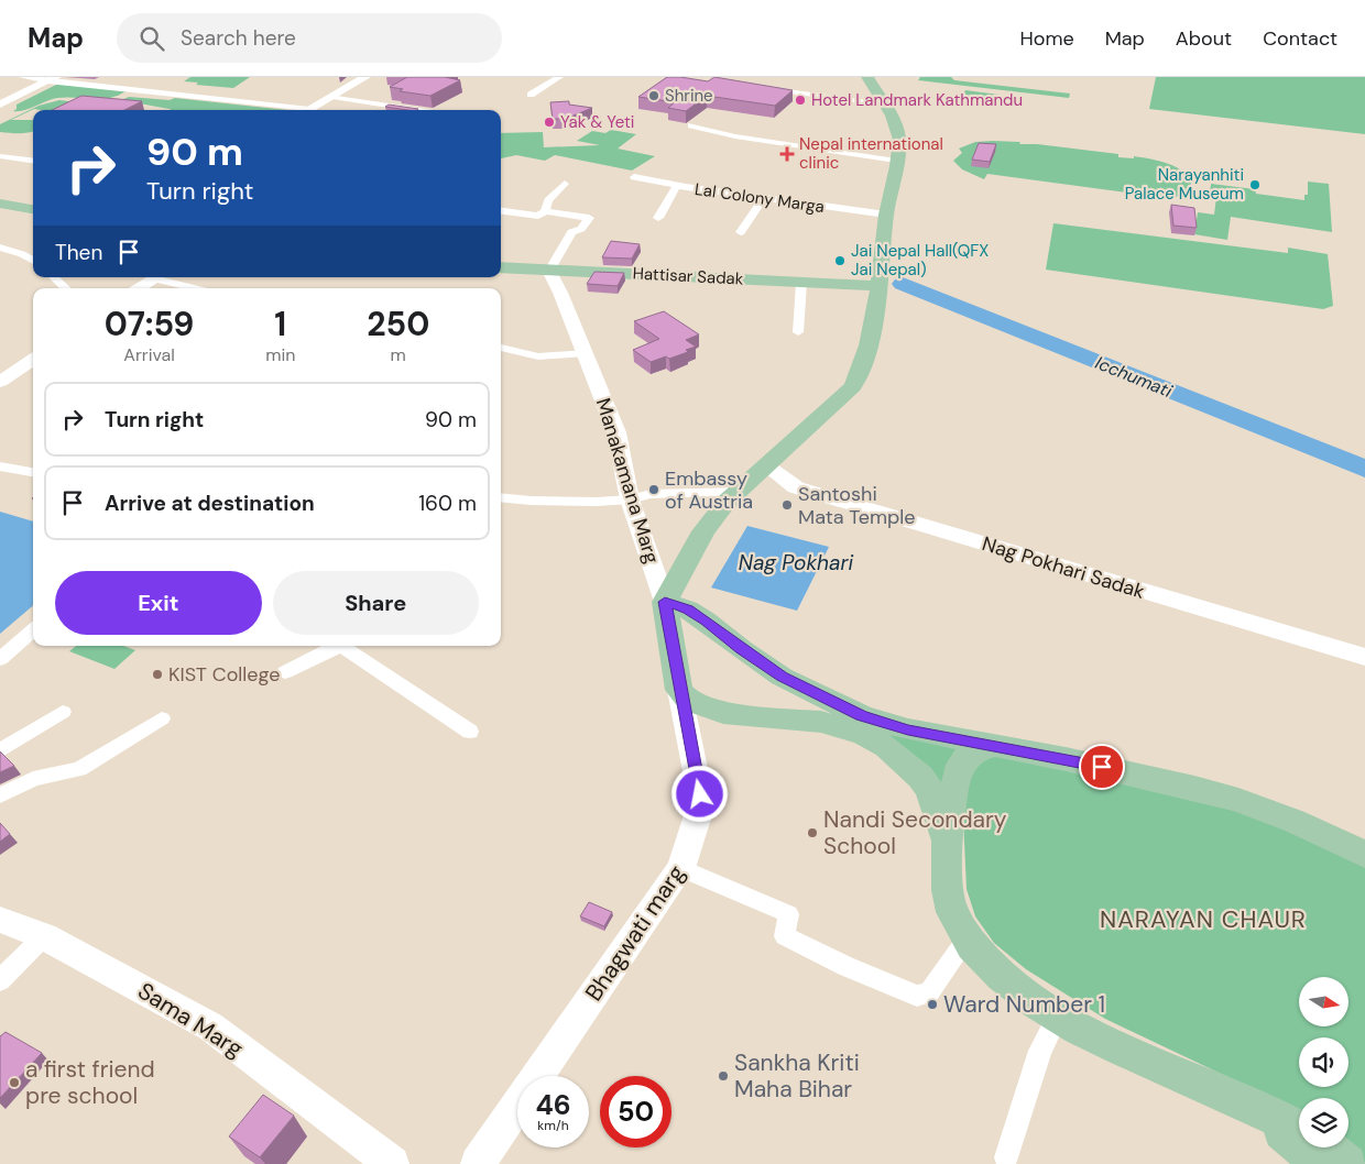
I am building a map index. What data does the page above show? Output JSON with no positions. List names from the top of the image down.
{
  "streets": {
    "main road": [
      "Hattisar Sadak",
      "Manakamana Marg",
      "Nag Pokhari Sadak",
      "Bhagwati marg",
      "Sama Marg"
    ],
    "street": ["Lal Colony Marga"]
  },
  "crossings": [
    ["Hattisar Sadak", "Manakamana Marg"],
    ["Manakamana Marg", "Bhagwati marg"]
  ],
  "districts": ["NARAYAN CHAUR"],
  "water": ["Icchumati", "Nag Pokhari"],
  "places": {
    "other": [
      "Shrine",
      "Hotel Landmark Kathmandu",
      "Yak & Yeti",
      "Narayanhiti Palace Museum",
      "Jai Nepal Hall(QFX Jai Nepal)",
      "Embassy of Austria",
      "Santoshi Mata Temple",
      "KIST College",
      "Nandi Secondary School",
      "Ward Number 1",
      "Sankha Kriti Maha Bihar",
      "a first friend pre school"
    ],
    "health": ["Nepal international clinic"]
  },
  "north": "right",
  "page": {
    "header": "Map",
    "search": "Search here",
    "nav": [
      "Home",
      "Map",
      "About",
      "Contact"
    ],
    "turn": ["90 m", "Turn right"],
    "then": "Then",
    "eta": [
      "07:59",
      "Arrival",
      "1",
      "min",
      "250",
      "m"
    ],
    "list": [
      {
        "name": "Turn right",
        "value": "90 m"
      },
      {
        "name": "Arrive at destination",
        "value": "160 m"
      }
    ],
    "buttons": ["Exit", "Share"],
    "speed": "46 km/h",
    "limit": "50"
  }
}
